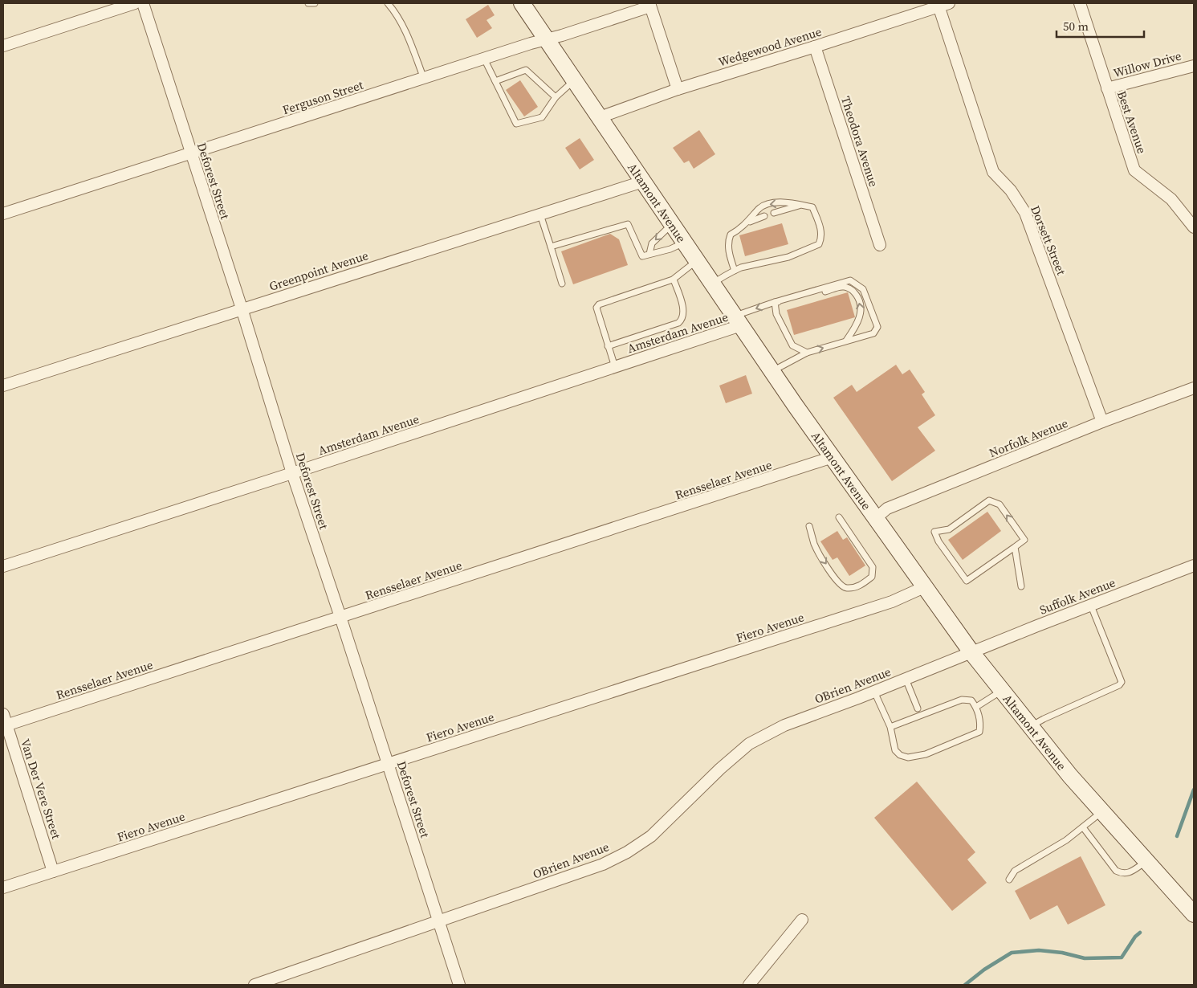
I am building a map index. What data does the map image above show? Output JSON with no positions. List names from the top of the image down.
{
  "streets": {
    "main road": ["Altamont Avenue"],
    "street": [
      "Wedgewood Avenue",
      "Willow Drive",
      "Ferguson Street",
      "Best Avenue",
      "Theodora Avenue",
      "Deforest Street",
      "Dorsett Street",
      "Greenpoint Avenue",
      "Amsterdam Avenue",
      "Norfolk Avenue",
      "Rensselaer Avenue",
      "Suffolk Avenue",
      "Fiero Avenue",
      "OBrien Avenue",
      "Van Der Vere Street"
    ]
  },
  "crossings": [
    ["Wedgewood Avenue", "Theodora Avenue"],
    ["Wedgewood Avenue", "Altamont Avenue"],
    ["Wedgewood Avenue", "Dorsett Street"],
    ["Willow Drive", "Best Avenue"],
    ["Ferguson Street", "Deforest Street"],
    ["Ferguson Street", "Altamont Avenue"],
    ["Deforest Street", "Greenpoint Avenue"],
    ["Deforest Street", "Amsterdam Avenue"],
    ["Deforest Street", "Rensselaer Avenue"],
    ["Deforest Street", "Fiero Avenue"],
    ["Deforest Street", "OBrien Avenue"],
    ["Altamont Avenue", "Greenpoint Avenue"],
    ["Altamont Avenue", "Amsterdam Avenue"],
    ["Altamont Avenue", "Norfolk Avenue"],
    ["Altamont Avenue", "Rensselaer Avenue"],
    ["Altamont Avenue", "Suffolk Avenue"],
    ["Altamont Avenue", "Fiero Avenue"],
    ["Altamont Avenue", "OBrien Avenue"],
    ["Dorsett Street", "Norfolk Avenue"],
    ["Rensselaer Avenue", "Van Der Vere Street"],
    ["Suffolk Avenue", "OBrien Avenue"],
    ["Fiero Avenue", "Van Der Vere Street"]
  ],
  "scale_bar": "50 m"
}
